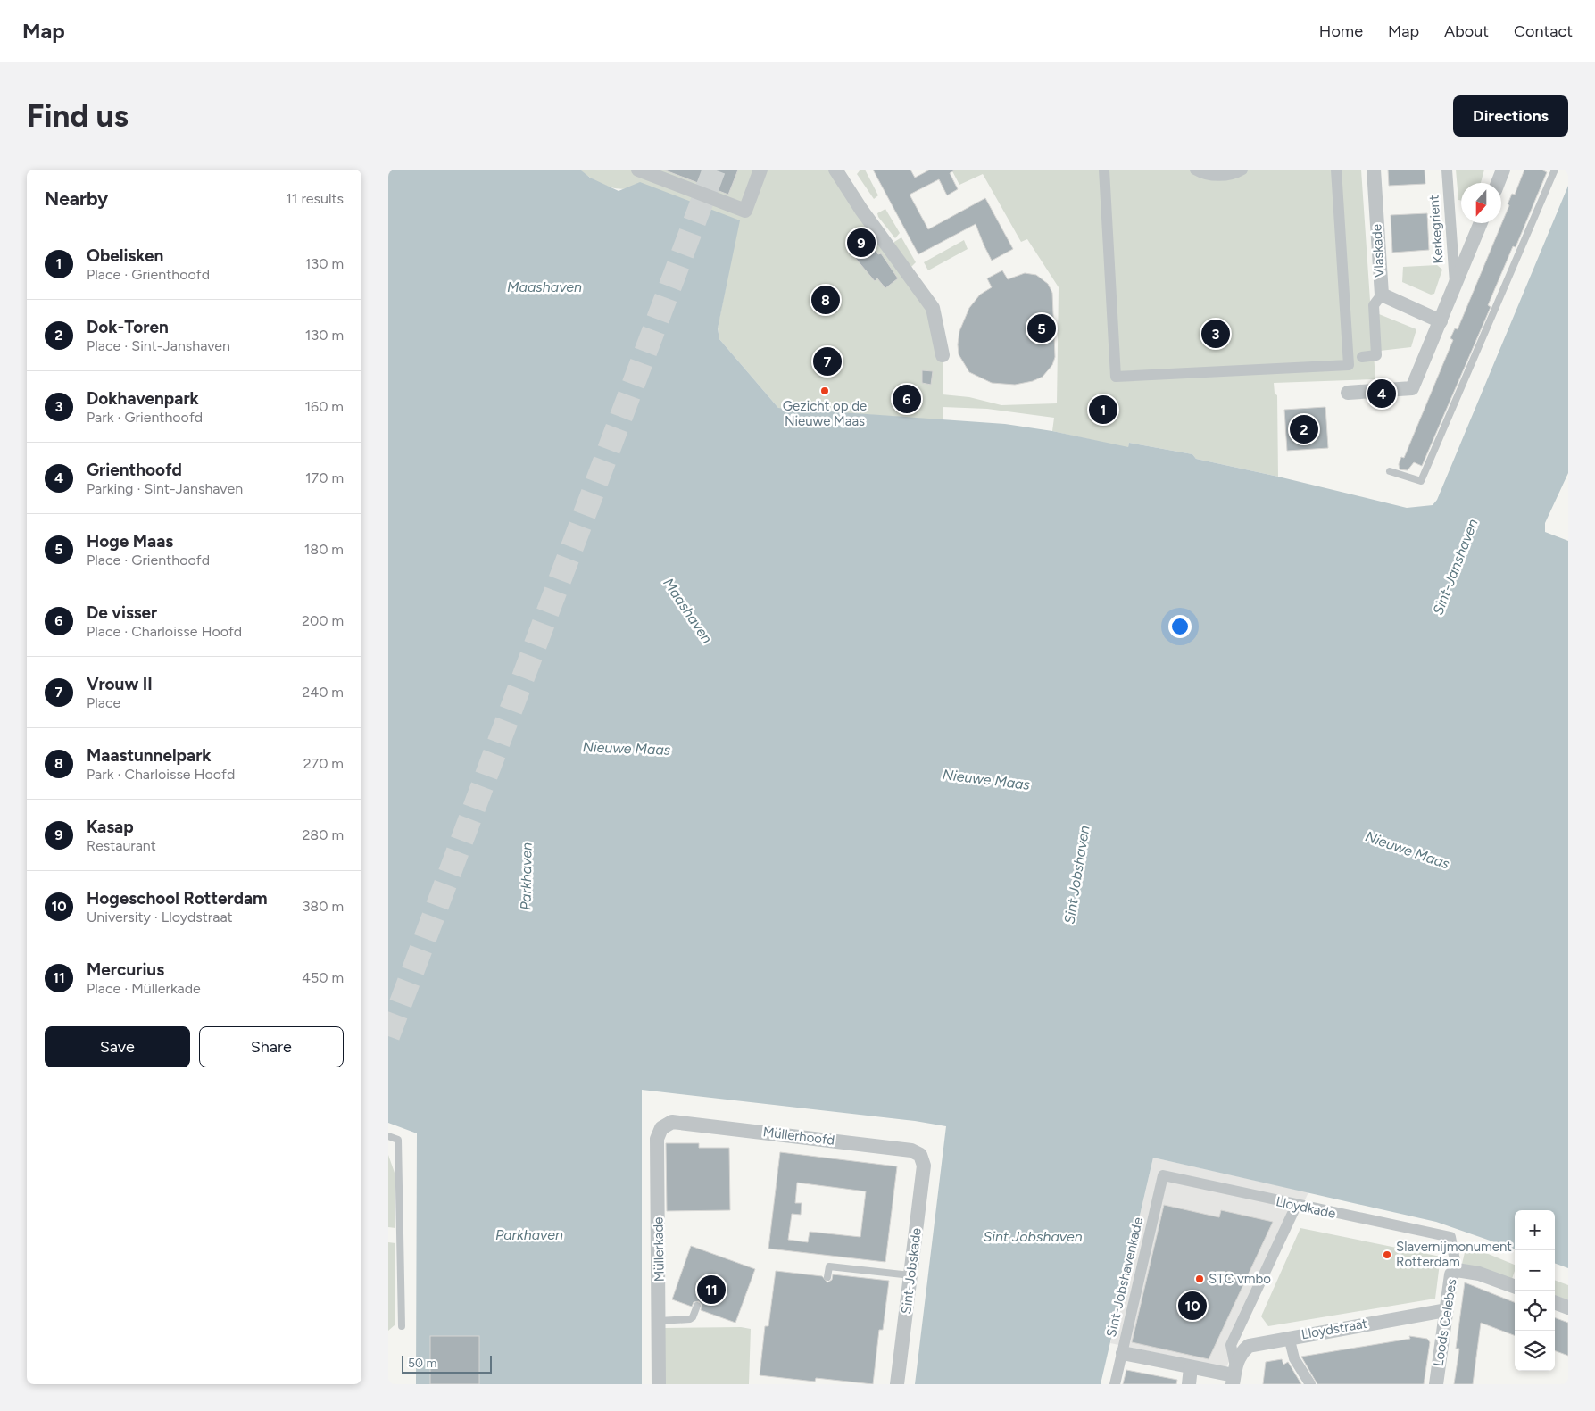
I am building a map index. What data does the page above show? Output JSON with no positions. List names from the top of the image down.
{
  "streets": {
    "street": [
      "Kerkegrient",
      "Vlaskade",
      "Müllerhoofd",
      "Lloydkade",
      "Müllerkade",
      "Sint-Jobskade",
      "Sint-Jobshavenkade",
      "Loods Celebes",
      "Lloydstraat"
    ]
  },
  "crossings": [
    ["Müllerhoofd", "Müllerkade"],
    ["Müllerhoofd", "Sint-Jobskade"],
    ["Lloydkade", "Sint-Jobshavenkade"],
    ["Lloydkade", "Loods Celebes"],
    ["Loods Celebes", "Lloydstraat"]
  ],
  "water": [
    "Maashaven",
    "Sint-Janshaven",
    "Nieuwe Maas",
    "Sint Jobshaven",
    "Parkhaven"
  ],
  "places": ["Gezicht op de Nieuwe Maas", "Slavernijmonument Rotterdam", "STC vmbo"],
  "scale_bar": "50 m",
  "north": "bottom",
  "page": {
    "header": "Map",
    "nav": [
      "Home",
      "Map",
      "About",
      "Contact"
    ],
    "buttons": [
      "Directions",
      ["Save", "Share"]
    ],
    "title": "Find us",
    "heading": ["Nearby", "11 results"],
    "pins": [
      "9",
      "8",
      "5",
      "3",
      "7",
      "4",
      "6",
      "1",
      "2",
      "11",
      "10"
    ],
    "list": [
      {
        "mark": "1",
        "name": "Obelisken",
        "note": "Place · Grienthoofd",
        "value": "130 m"
      },
      {
        "mark": "2",
        "name": "Dok-Toren",
        "note": "Place · Sint-Janshaven",
        "value": "130 m"
      },
      {
        "mark": "3",
        "name": "Dokhavenpark",
        "note": "Park · Grienthoofd",
        "value": "160 m"
      },
      {
        "mark": "4",
        "name": "Grienthoofd",
        "note": "Parking · Sint-Janshaven",
        "value": "170 m"
      },
      {
        "mark": "5",
        "name": "Hoge Maas",
        "note": "Place · Grienthoofd",
        "value": "180 m"
      },
      {
        "mark": "6",
        "name": "De visser",
        "note": "Place · Charloisse Hoofd",
        "value": "200 m"
      },
      {
        "mark": "7",
        "name": "Vrouw II",
        "note": "Place",
        "value": "240 m"
      },
      {
        "mark": "8",
        "name": "Maastunnelpark",
        "note": "Park · Charloisse Hoofd",
        "value": "270 m"
      },
      {
        "mark": "9",
        "name": "Kasap",
        "note": "Restaurant",
        "value": "280 m"
      },
      {
        "mark": "10",
        "name": "Hogeschool Rotterdam",
        "note": "University · Lloydstraat",
        "value": "380 m"
      },
      {
        "mark": "11",
        "name": "Mercurius",
        "note": "Place · Müllerkade",
        "value": "450 m"
      }
    ],
    "map_buttons": ["+", "−"],
    "scale": "50 m"
  }
}
